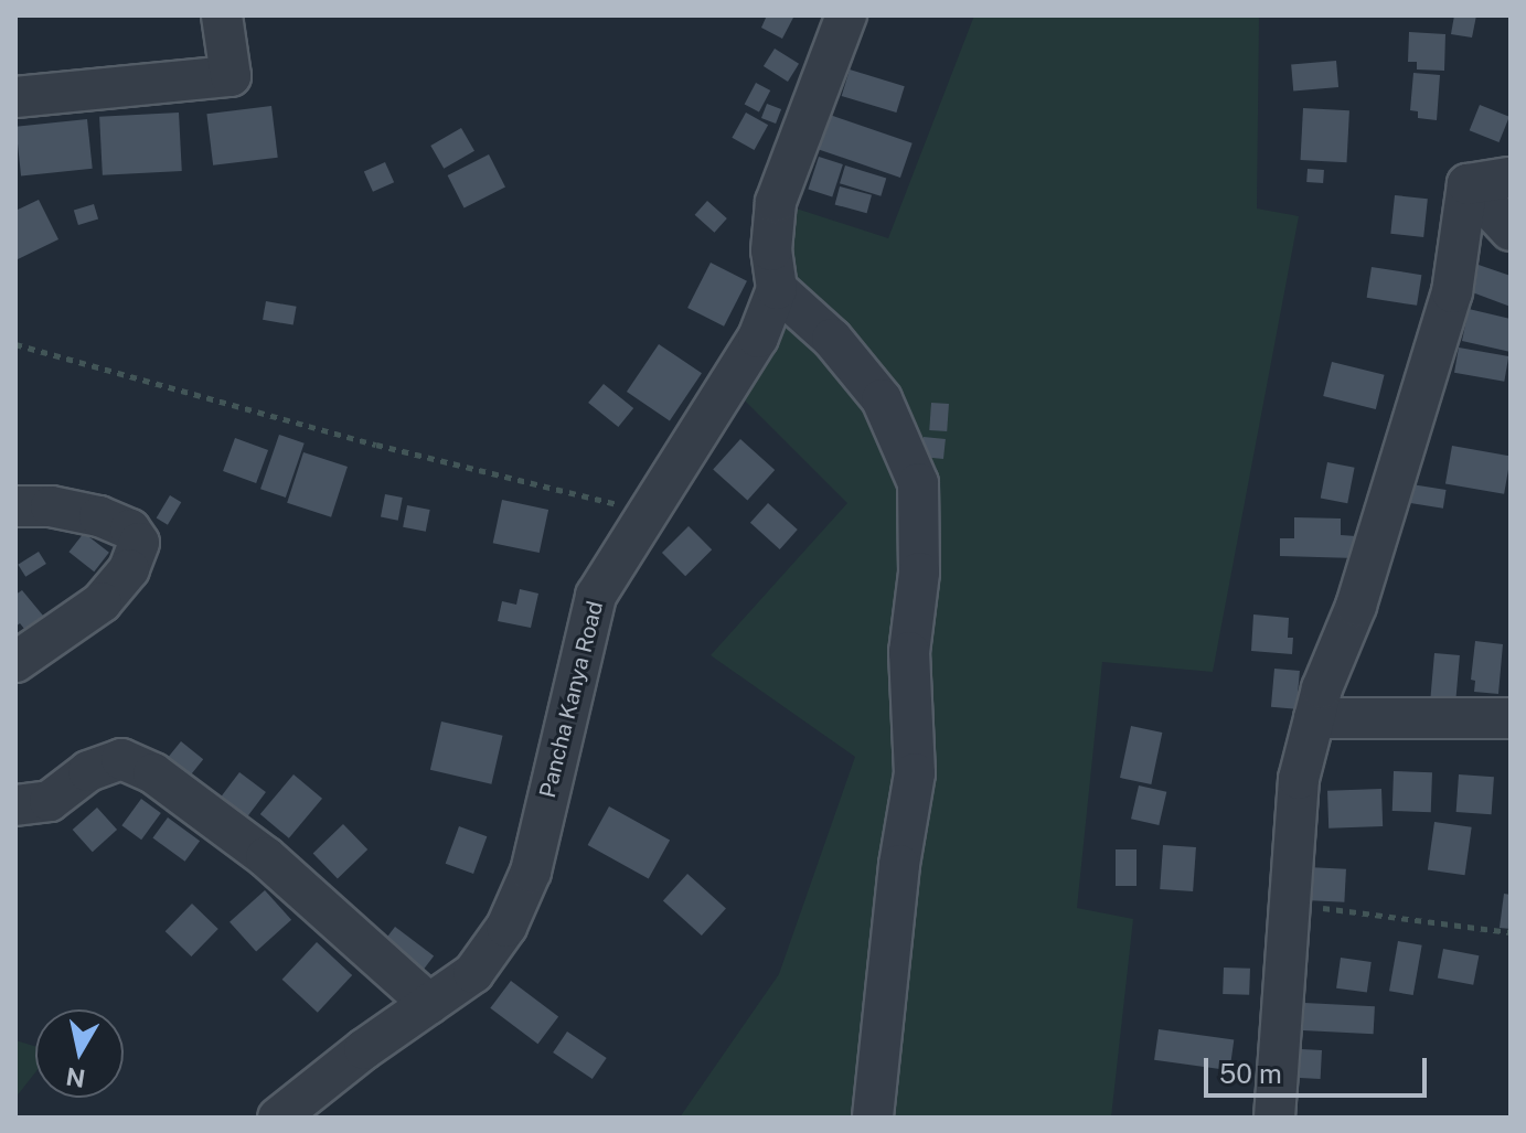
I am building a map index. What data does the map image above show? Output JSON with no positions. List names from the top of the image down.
{
  "streets": {
    "street": ["Pancha Kanya Road"]
  },
  "scale_bar": "50 m",
  "north": "bottom"
}
